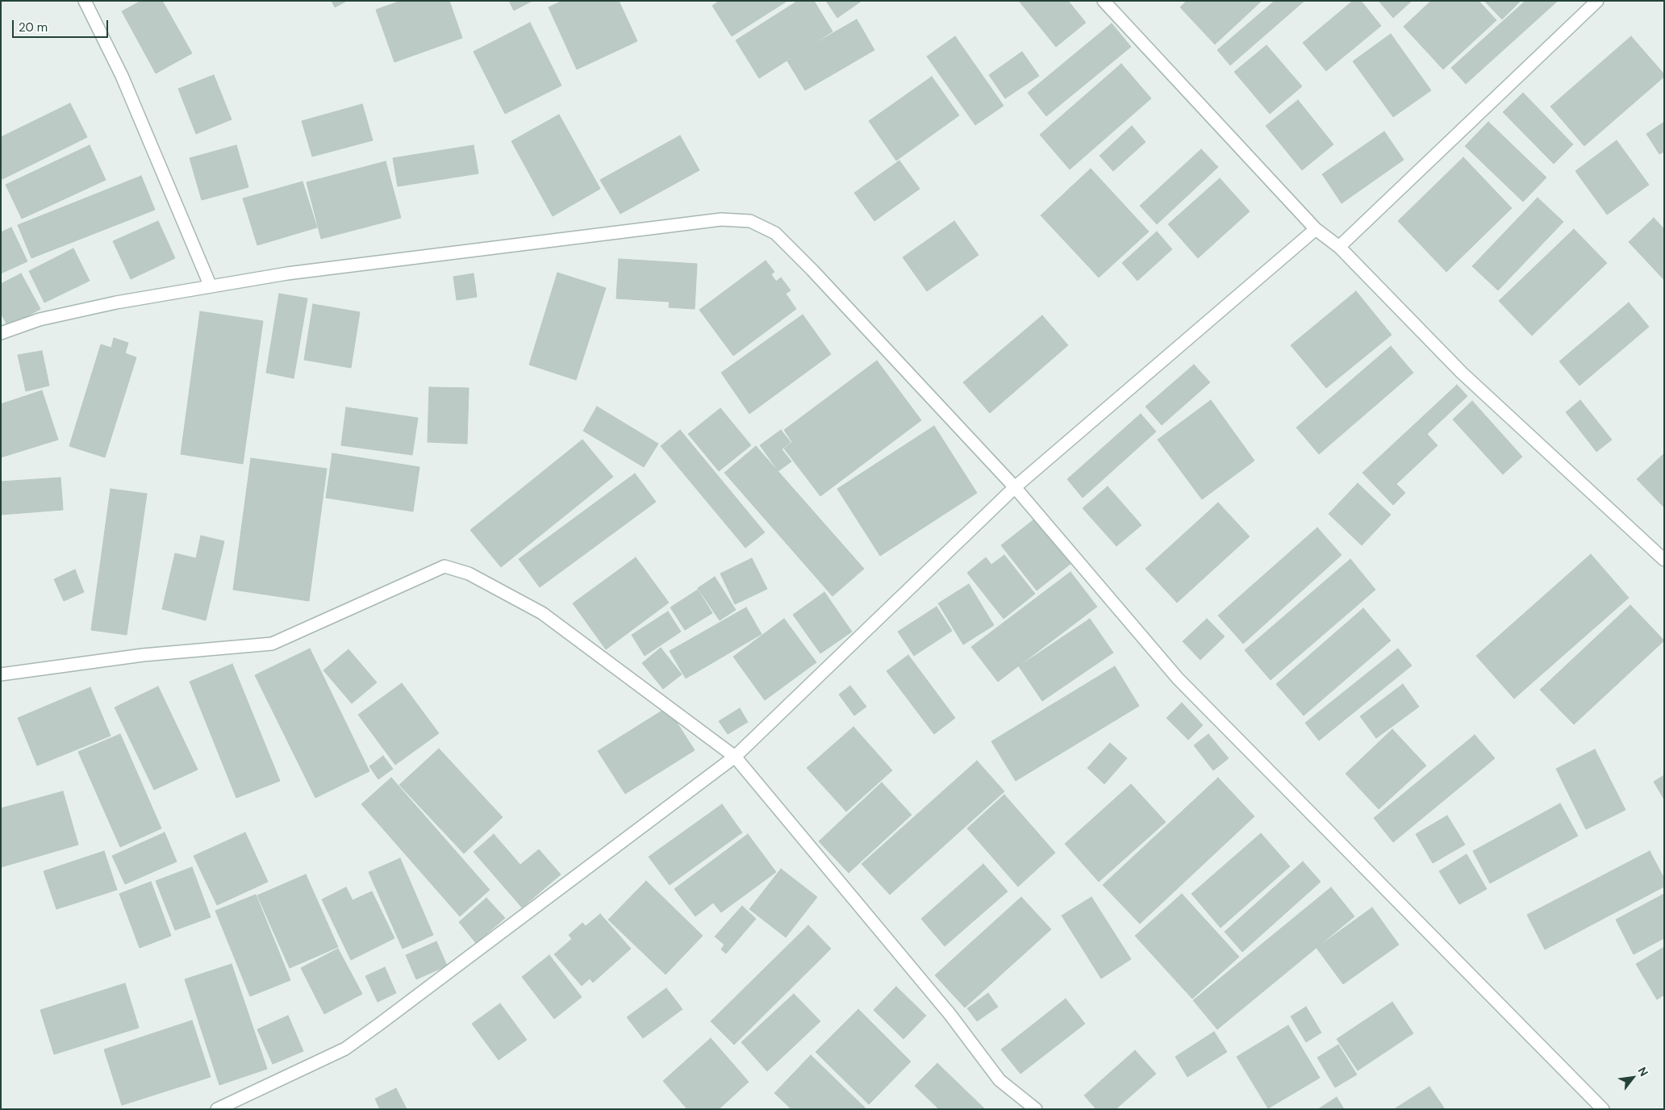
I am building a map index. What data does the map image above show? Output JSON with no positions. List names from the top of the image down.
{
  "scale_bar": "20 m",
  "north": "top right"
}
